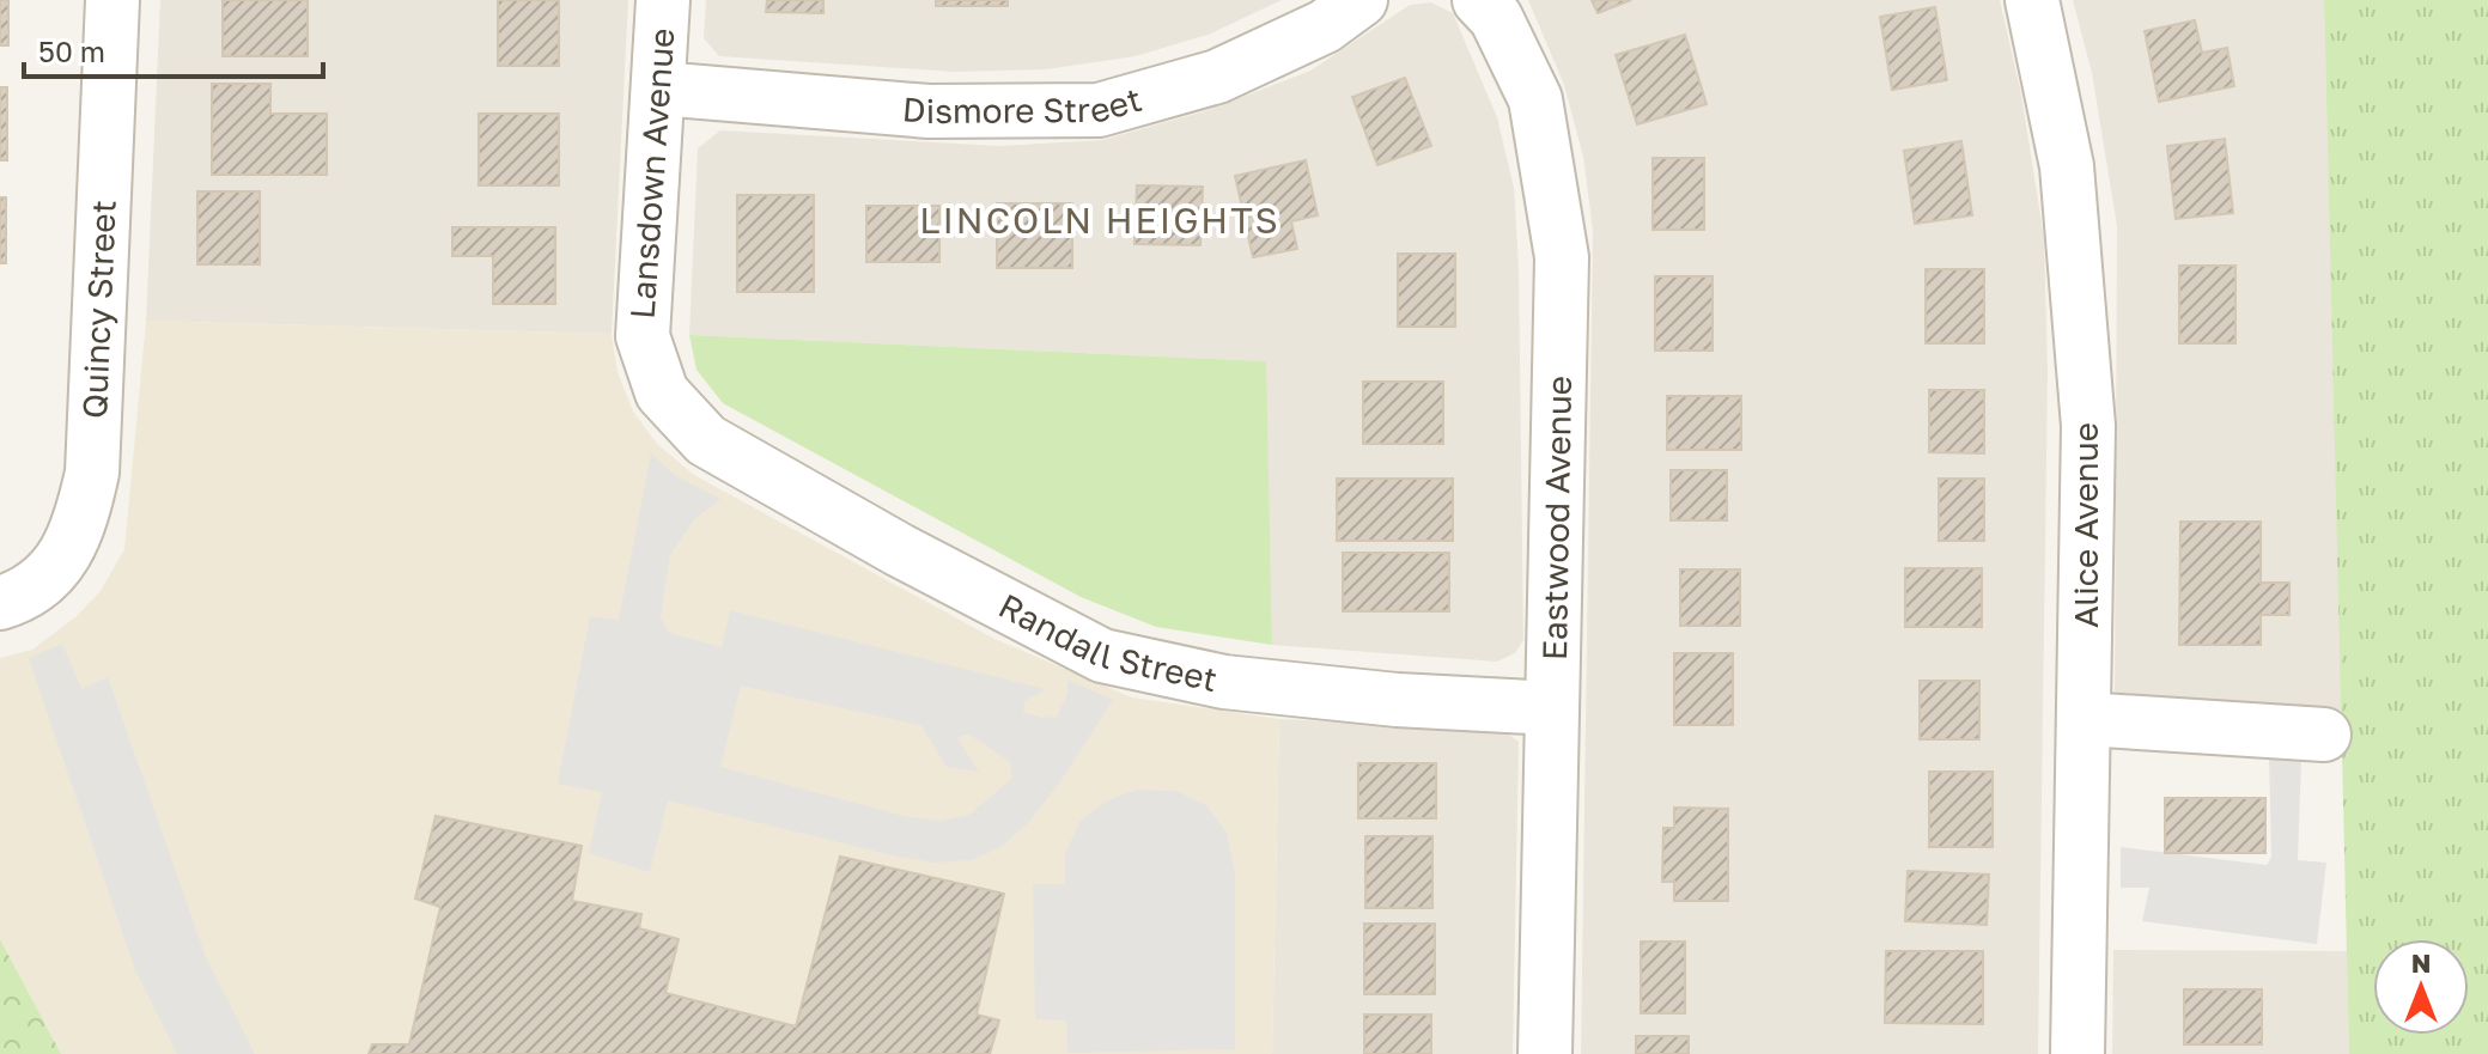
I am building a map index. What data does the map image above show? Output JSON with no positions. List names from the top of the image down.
{
  "streets": {
    "street": [
      "Dismore Street",
      "Lansdown Avenue",
      "Quincy Street",
      "Eastwood Avenue",
      "Alice Avenue",
      "Randall Street"
    ]
  },
  "crossings": [
    ["Dismore Street", "Lansdown Avenue"],
    ["Lansdown Avenue", "Randall Street"],
    ["Eastwood Avenue", "Randall Street"]
  ],
  "districts": ["LINCOLN HEIGHTS"],
  "scale_bar": "50 m",
  "north": "top"
}
